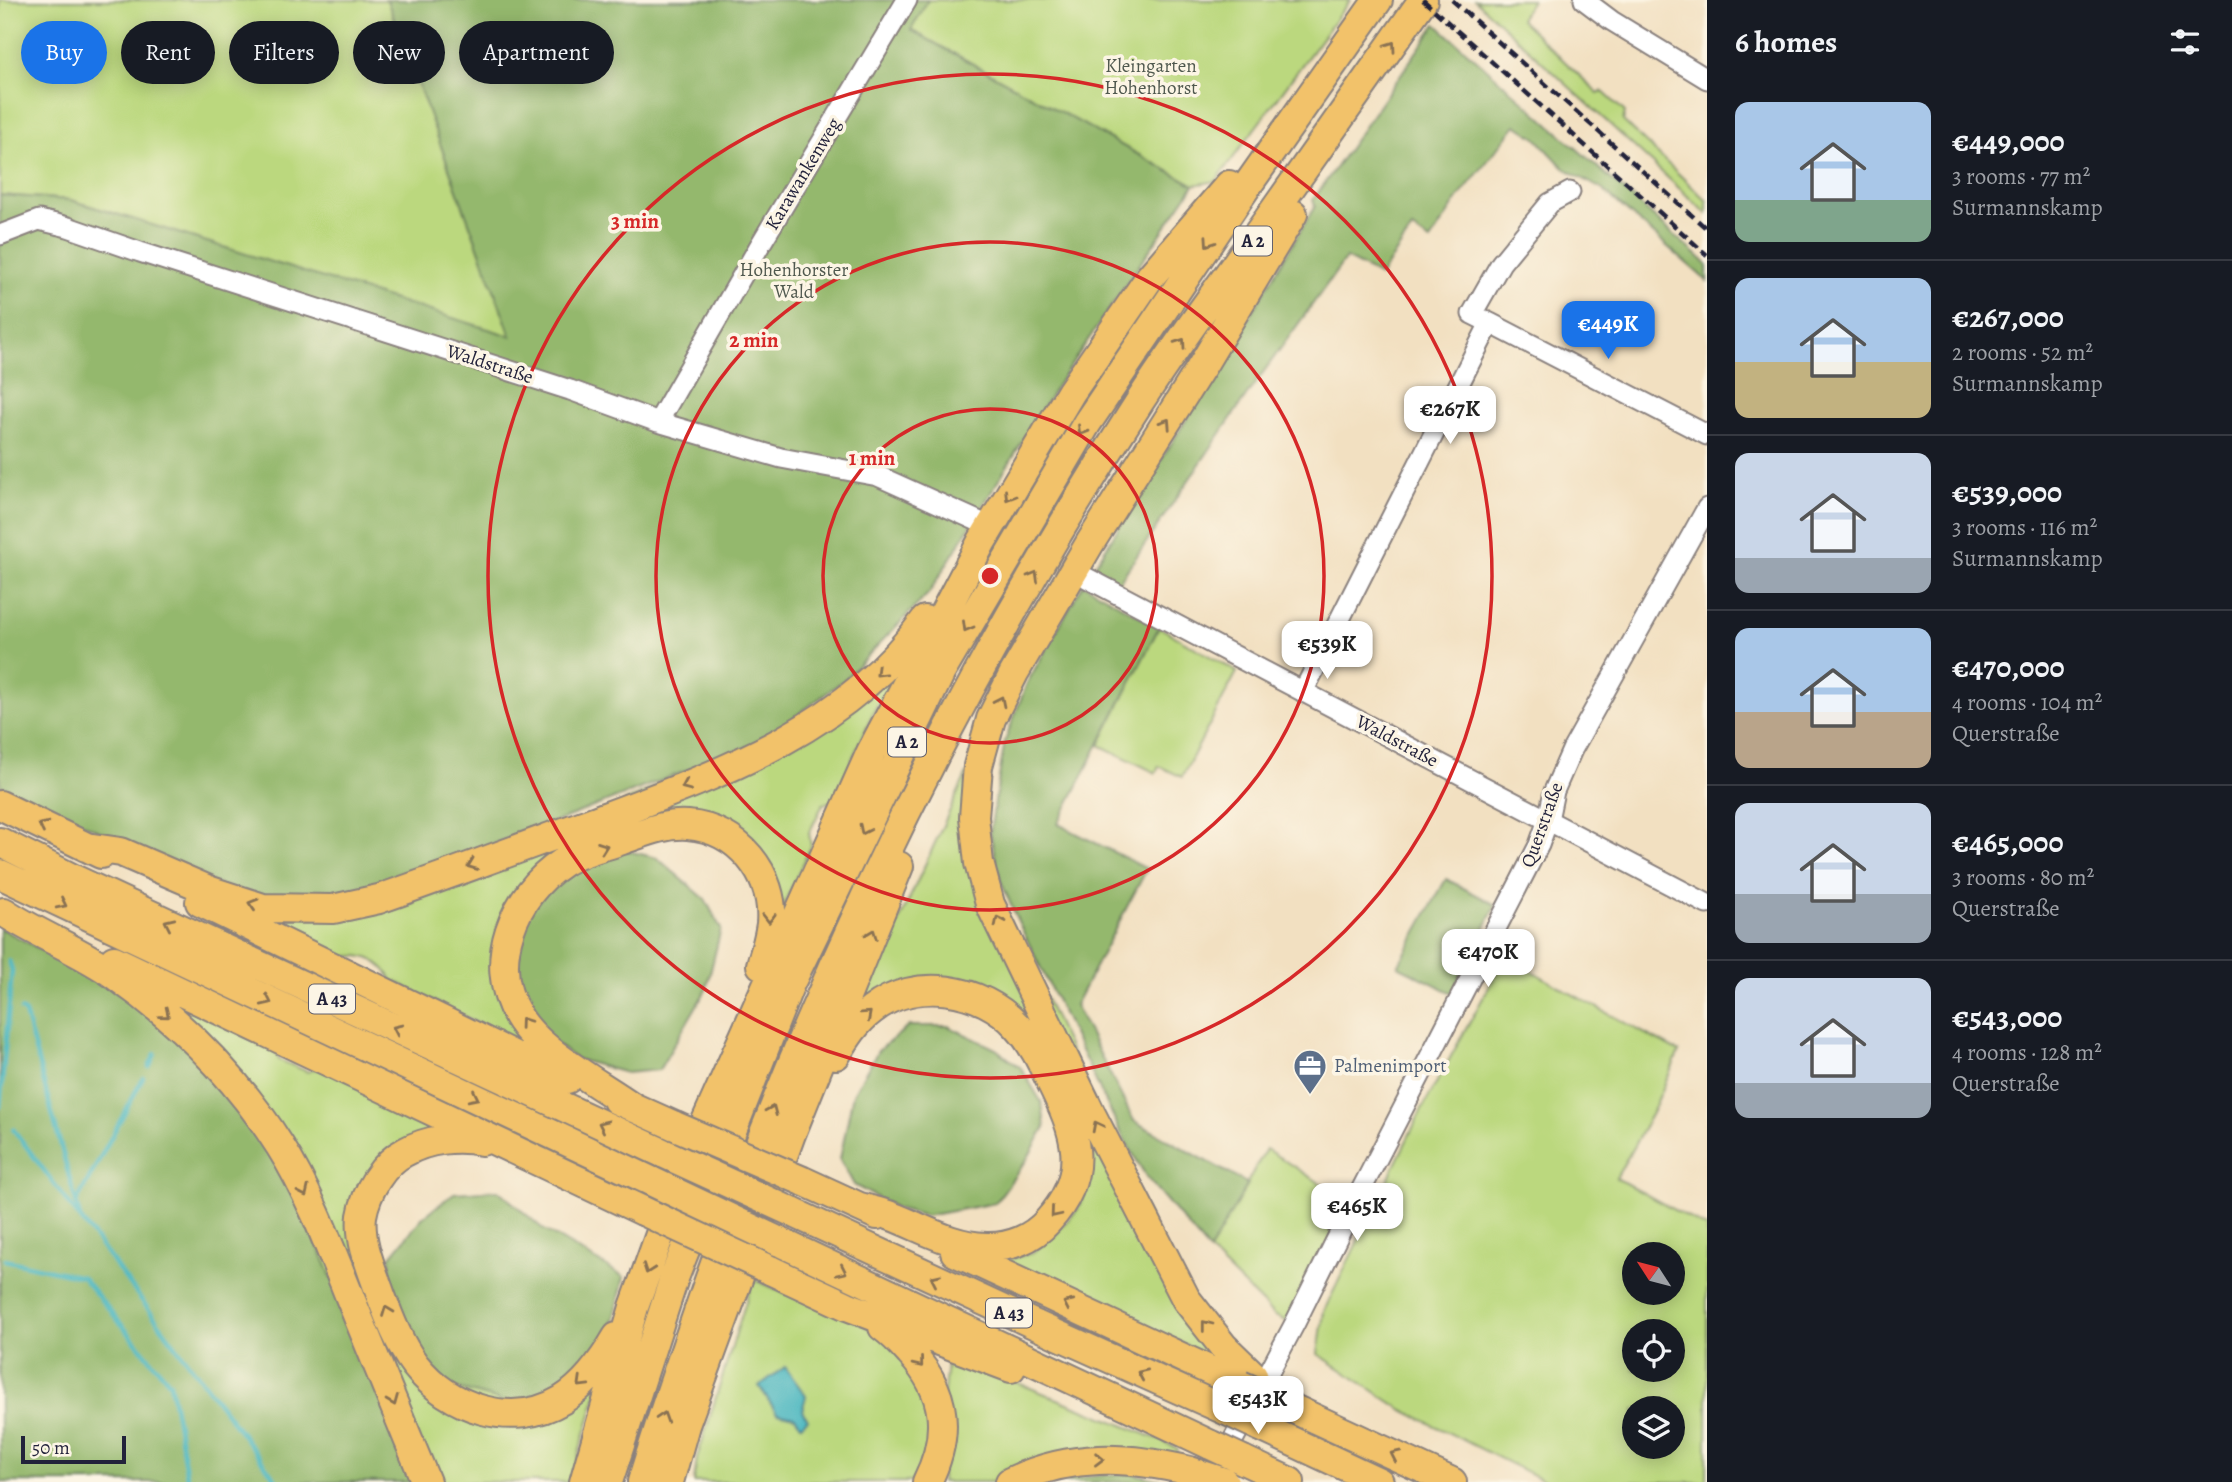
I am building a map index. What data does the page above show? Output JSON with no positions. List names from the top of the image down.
{
  "streets": {
    "highway": ["A 2", "A 43"],
    "street": ["Karawankenweg", "Waldstraße", "Querstraße"]
  },
  "crossings": [
    ["Karawankenweg", "Waldstraße"],
    ["Waldstraße", "Querstraße"]
  ],
  "parks": ["Kleingarten Hohenhorst", "Hohenhorster Wald"],
  "places": {
    "office": ["Palmenimport"]
  },
  "scale_bar": "50 m",
  "north": "top left",
  "page": {
    "heading": "6 homes",
    "chip": [
      "Buy",
      "Rent",
      "Filters",
      "New",
      "Apartment"
    ],
    "list": [
      {
        "name": "€449,000",
        "note": "3 rooms · 77 m² · Surmannskamp"
      },
      {
        "name": "€267,000",
        "note": "2 rooms · 52 m² · Surmannskamp"
      },
      {
        "name": "€539,000",
        "note": "3 rooms · 116 m² · Surmannskamp"
      },
      {
        "name": "€470,000",
        "note": "4 rooms · 104 m² · Querstraße"
      },
      {
        "name": "€465,000",
        "note": "3 rooms · 80 m² · Querstraße"
      },
      {
        "name": "€543,000",
        "note": "4 rooms · 128 m² · Querstraße"
      }
    ],
    "price": [
      "€449K",
      "€267K",
      "€539K",
      "€470K",
      "€465K",
      "€543K"
    ],
    "scale": "50 m"
  },
  "rings": ["3 min", "2 min", "1 min"]
}
